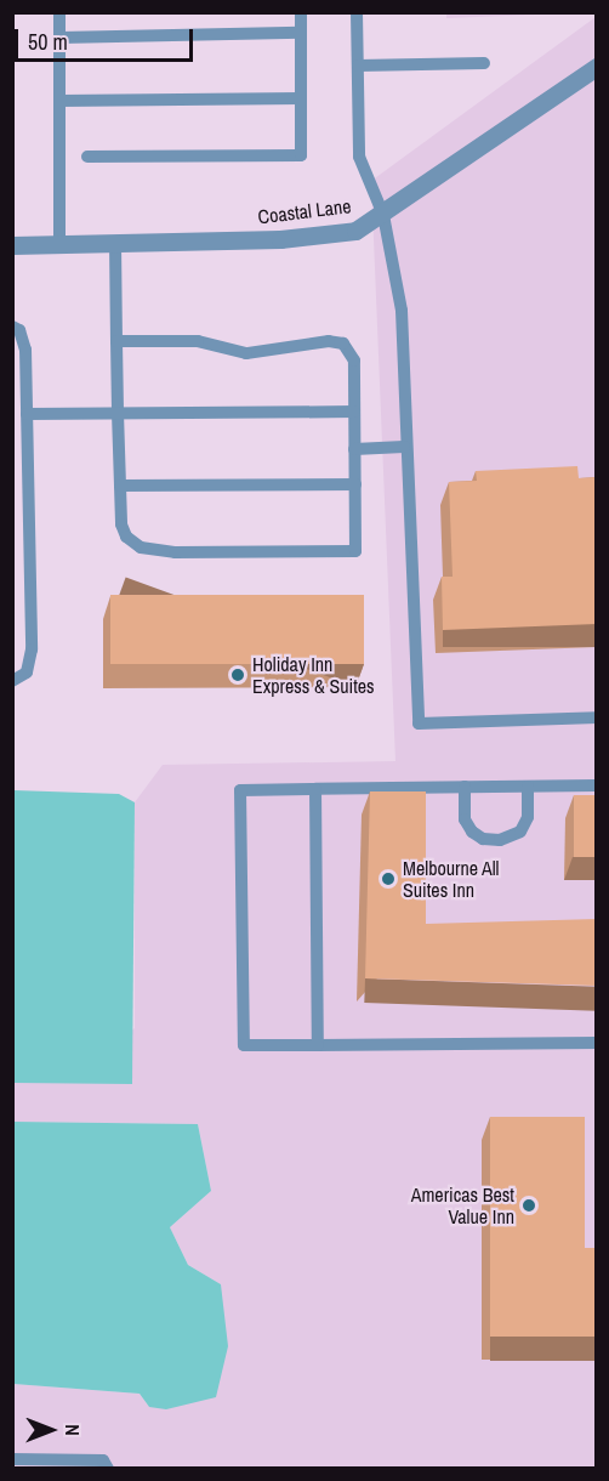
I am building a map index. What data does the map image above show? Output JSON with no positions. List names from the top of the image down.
{
  "streets": {
    "street": ["Coastal Lane"]
  },
  "places": ["Holiday Inn Express & Suites", "Melbourne All Suites Inn", "Americas Best Value Inn"],
  "scale_bar": "50 m",
  "north": "right"
}
